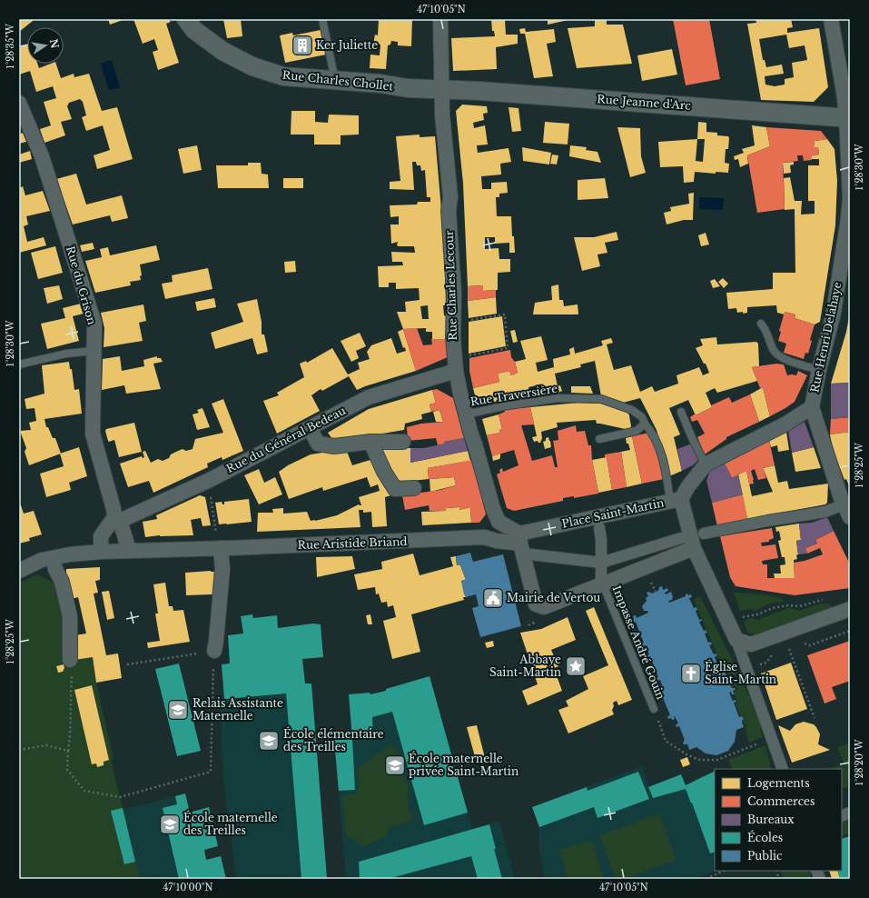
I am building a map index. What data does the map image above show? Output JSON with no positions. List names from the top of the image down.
{
  "streets": {
    "street": [
      "Rue Charles Chollet",
      "Rue Jeanne d'Arc",
      "Rue du Grison",
      "Rue Charles Lecour",
      "Rue Henri Delahaye",
      "Rue du Général Bedeau",
      "Place Saint-Martin",
      "Rue Aristide Briand"
    ],
    "lane": ["Rue Traversière", "Impasse André Gouin"]
  },
  "crossings": [
    ["Rue Charles Chollet", "Rue Jeanne d'Arc"],
    ["Rue Charles Chollet", "Rue Charles Lecour"],
    ["Rue Jeanne d'Arc", "Rue Charles Lecour"],
    ["Rue Jeanne d'Arc", "Rue Henri Delahaye"],
    ["Rue du Grison", "Rue du Général Bedeau"],
    ["Rue du Grison", "Rue Aristide Briand"],
    ["Rue Charles Lecour", "Rue Traversière"],
    ["Rue Charles Lecour", "Rue du Général Bedeau"],
    ["Rue Henri Delahaye", "Rue Traversière"],
    ["Rue Henri Delahaye", "Place Saint-Martin"],
    ["Rue Traversière", "Place Saint-Martin"],
    ["Place Saint-Martin", "Rue Aristide Briand"]
  ],
  "places": {
    "building": ["Ker Juliette"],
    "public building": ["Mairie de Vertou"],
    "place": ["Abbaye Saint-Martin"],
    "church": ["Église Saint-Martin"],
    "school or university": [
      "Relais Assistante Maternelle",
      "École élémentaire des Treilles",
      "École maternelle privée Saint-Martin",
      "École maternelle des Treilles"
    ]
  },
  "legend": [
    "Logements",
    "Commerces",
    "Bureaux",
    "Écoles",
    "Public"
  ],
  "north": "right",
  "coordinates": [
    "47°10'05\"N",
    "1°28'35\"W",
    "1°28'30\"W",
    "1°28'25\"W",
    "1°28'20\"W",
    "47°10'00\"N"
  ]
}
